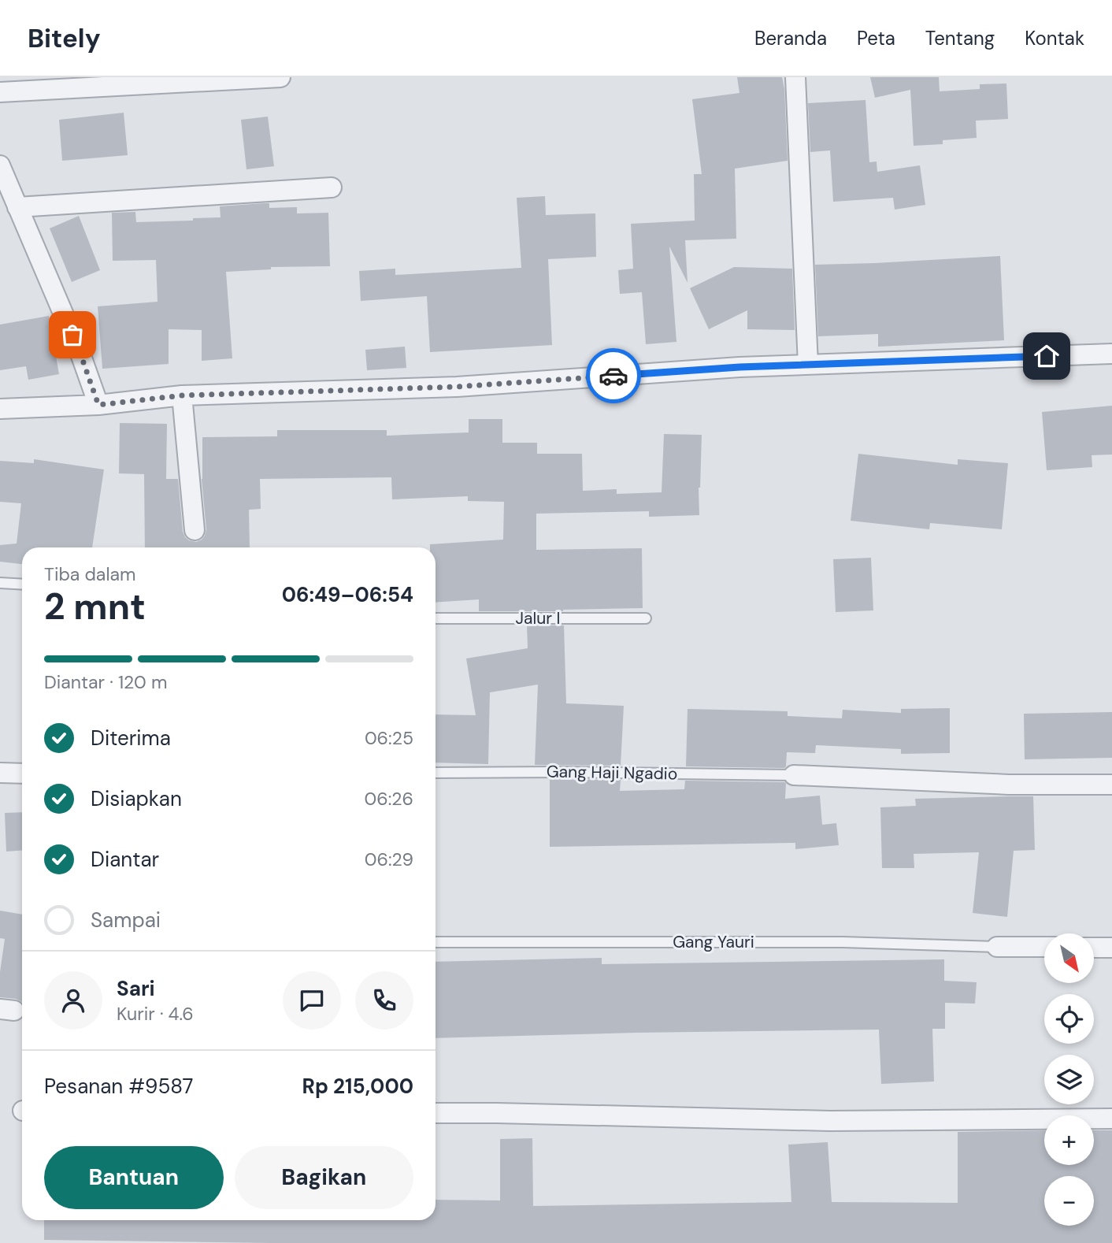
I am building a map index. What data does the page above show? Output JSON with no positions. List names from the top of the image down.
{
  "streets": {
    "lane": ["Jalur I", "Gang Haji Ngadio", "Gang Yauri"]
  },
  "north": "bottom right",
  "page": {
    "header": "Bitely",
    "nav": [
      "Beranda",
      "Peta",
      "Tentang",
      "Kontak"
    ],
    "heading": ["2 mnt", "Tiba dalam", "06:49–06:54"],
    "panel": [
      "Sari",
      "Kurir · 4.6",
      "Pesanan #9587",
      "Rp 215,000"
    ],
    "bar": "Diantar · 120 m",
    "list": [
      ["Diterima", "06:25"],
      ["Disiapkan", "06:26"],
      ["Diantar", "06:29"],
      "Sampai"
    ],
    "map_buttons": ["+", "−"],
    "buttons": ["Bantuan", "Bagikan"]
  }
}
